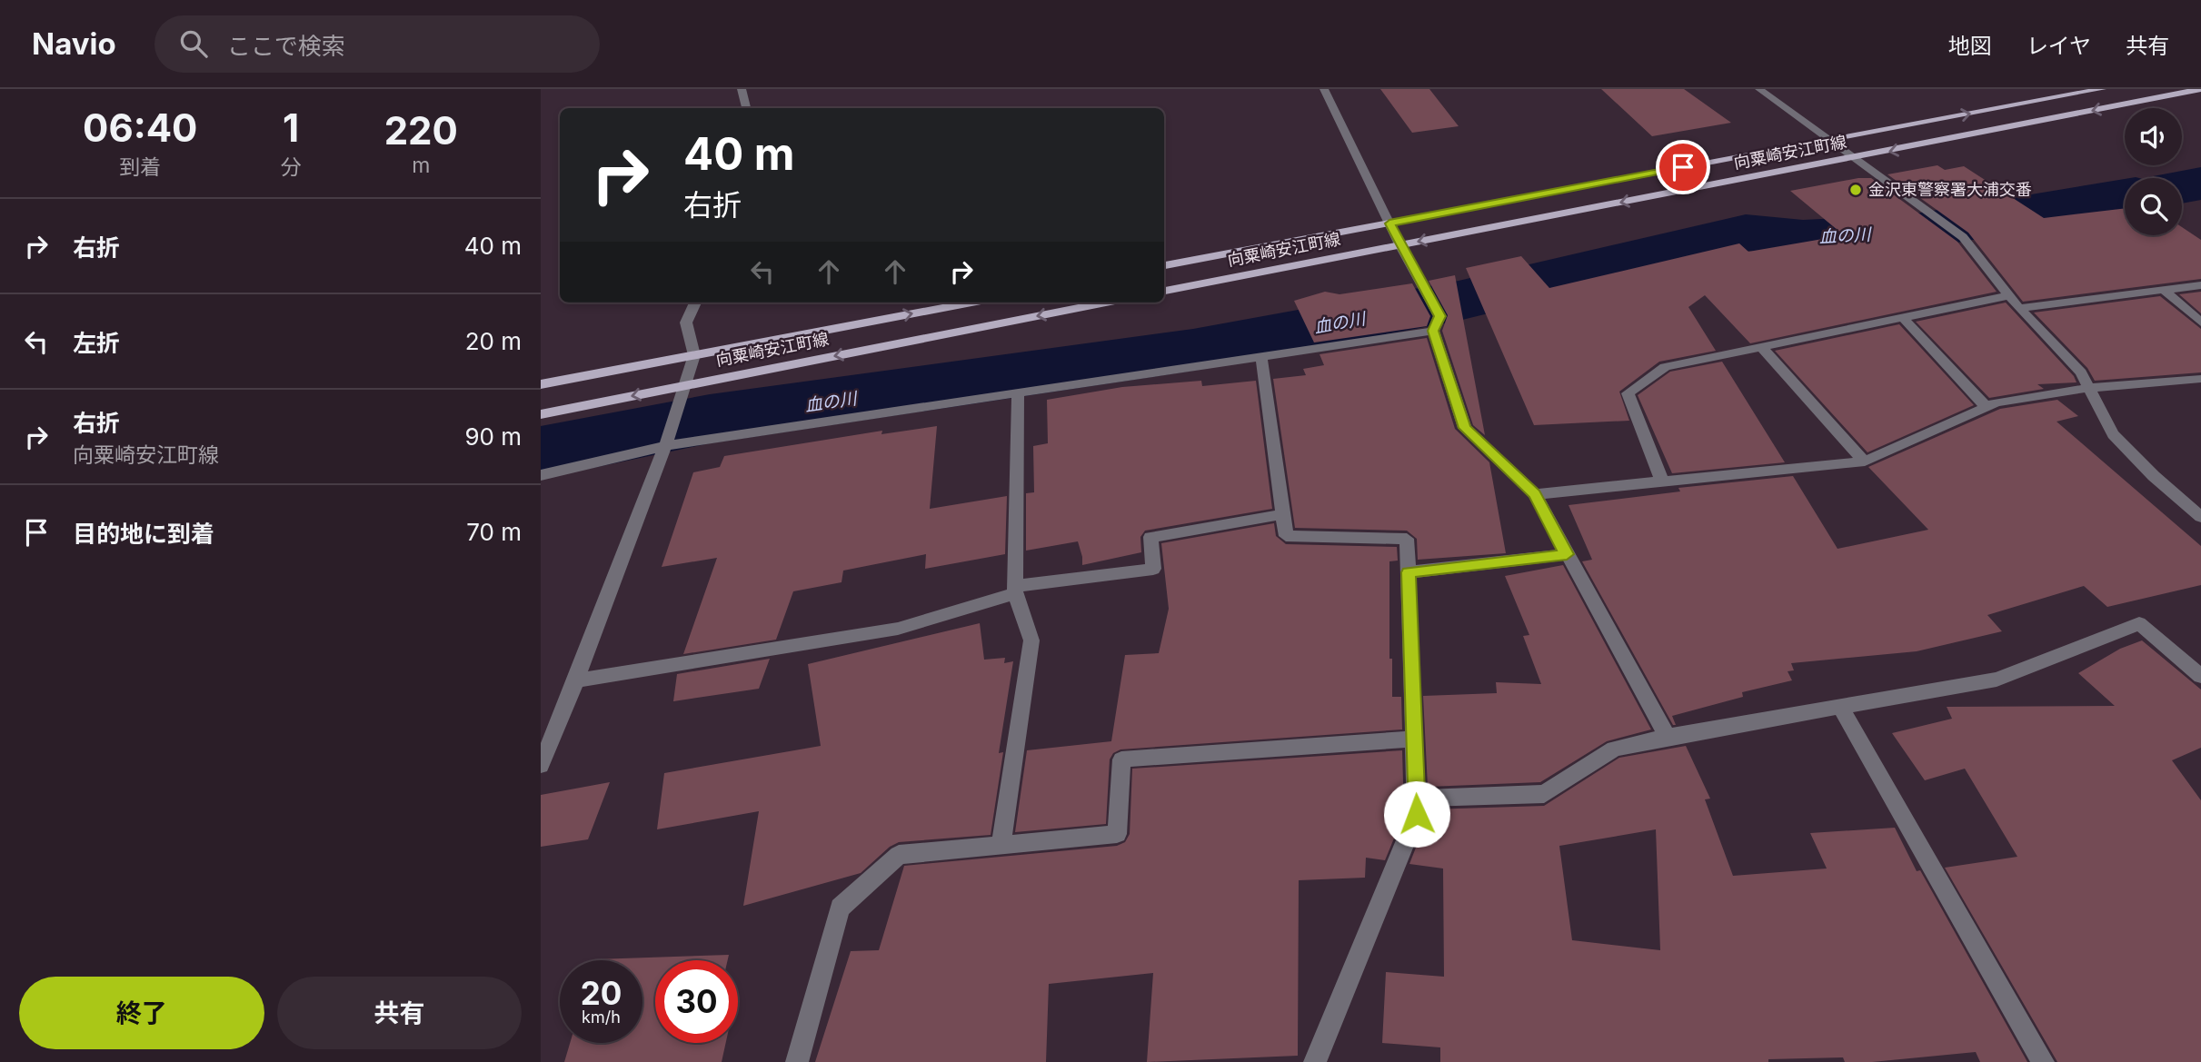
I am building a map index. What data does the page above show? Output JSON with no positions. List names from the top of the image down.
{
  "streets": {
    "main road": ["向粟崎安江町線"]
  },
  "water": ["血の川"],
  "places": ["金沢東警察署大浦交番"],
  "page": {
    "header": "Navio",
    "search": "ここで検索",
    "nav": ["地図", "レイヤ", "共有"],
    "eta": [
      "06:40",
      "到着",
      "1",
      "分",
      "220",
      "m"
    ],
    "turn": ["40 m", "右折"],
    "list": [
      {
        "name": "右折",
        "value": "40 m"
      },
      {
        "name": "左折",
        "value": "20 m"
      },
      {
        "name": "右折",
        "note": "向粟崎安江町線",
        "value": "90 m"
      },
      {
        "name": "目的地に到着",
        "value": "70 m"
      }
    ],
    "speed": "20 km/h",
    "limit": "30",
    "buttons": ["終了", "共有"]
  }
}
